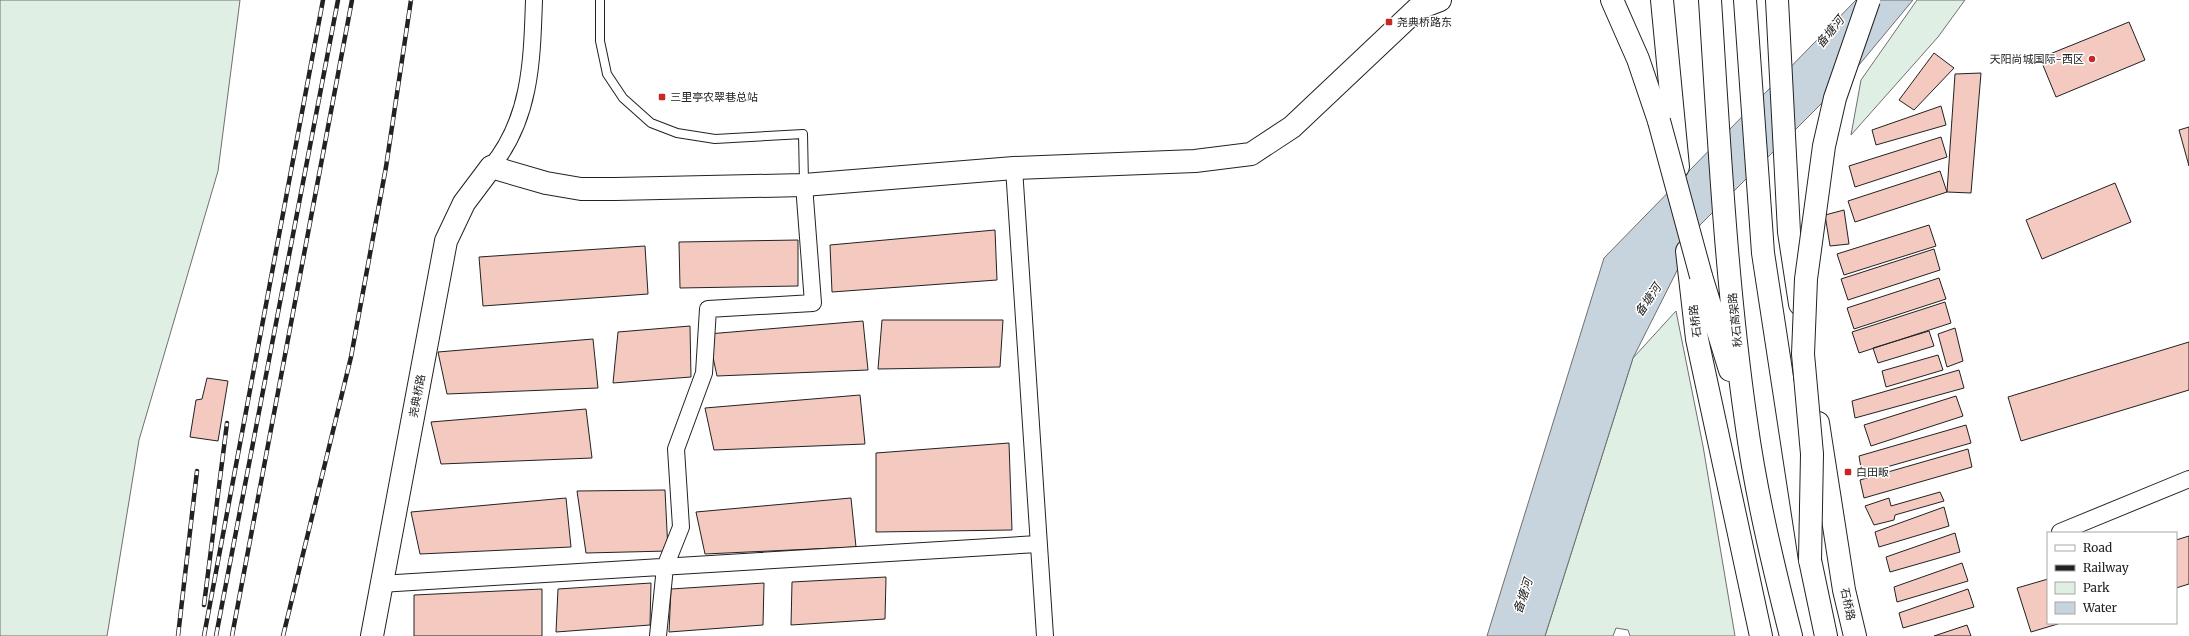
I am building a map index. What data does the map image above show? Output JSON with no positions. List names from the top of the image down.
{
  "streets": {
    "main road": ["秋石高架路", "石桥路", "尧典桥路"]
  },
  "water": ["备塘河"],
  "places": {
    "transit": ["尧典桥路东", "三里亭农翠巷总站", "白田畈"],
    "other": ["天阳尚城国际-西区"]
  },
  "legend": [
    "Road",
    "Railway",
    "Park",
    "Water"
  ]
}
